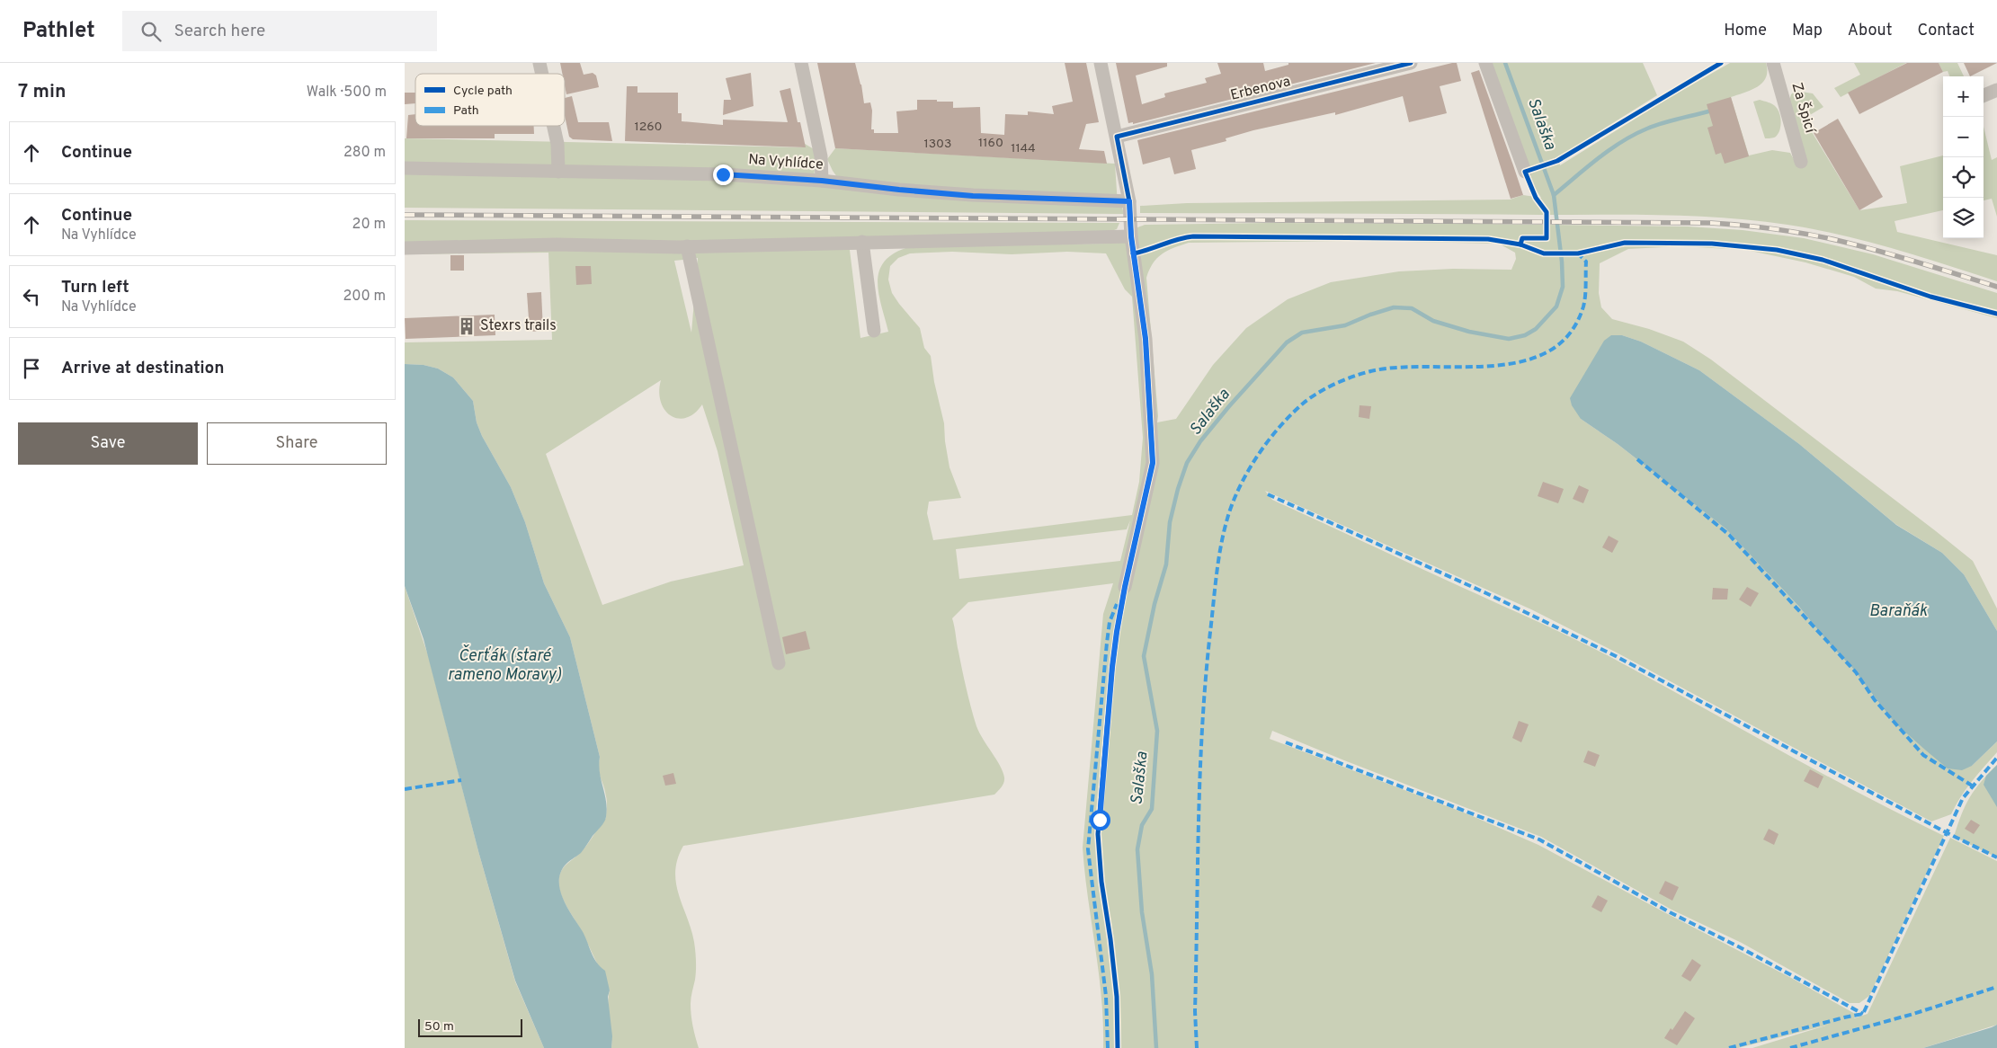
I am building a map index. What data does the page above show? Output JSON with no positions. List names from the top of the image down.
{
  "streets": {
    "street": ["Erbenova", "Za Špicí", "Na Vyhlídce"]
  },
  "water": ["Salaška", "Baraňák", "Čerťák (staré rameno Moravy)"],
  "places": {
    "building": ["Stexrs trails"]
  },
  "house_numbers": [
    "1260",
    "1160",
    "1303",
    "1144"
  ],
  "legend": ["Cycle path", "Path"],
  "scale_bar": "50 m",
  "page": {
    "header": "Pathlet",
    "search": "Search here",
    "nav": [
      "Home",
      "Map",
      "About",
      "Contact"
    ],
    "heading": ["7 min", "Walk · 500 m"],
    "map_buttons": ["+", "−"],
    "list": [
      ["Continue", "280 m"],
      ["Continue", "Na Vyhlídce", "20 m"],
      ["Turn left", "Na Vyhlídce", "200 m"],
      "Arrive at destination"
    ],
    "buttons": ["Save", "Share"],
    "scale": "50 m"
  }
}
